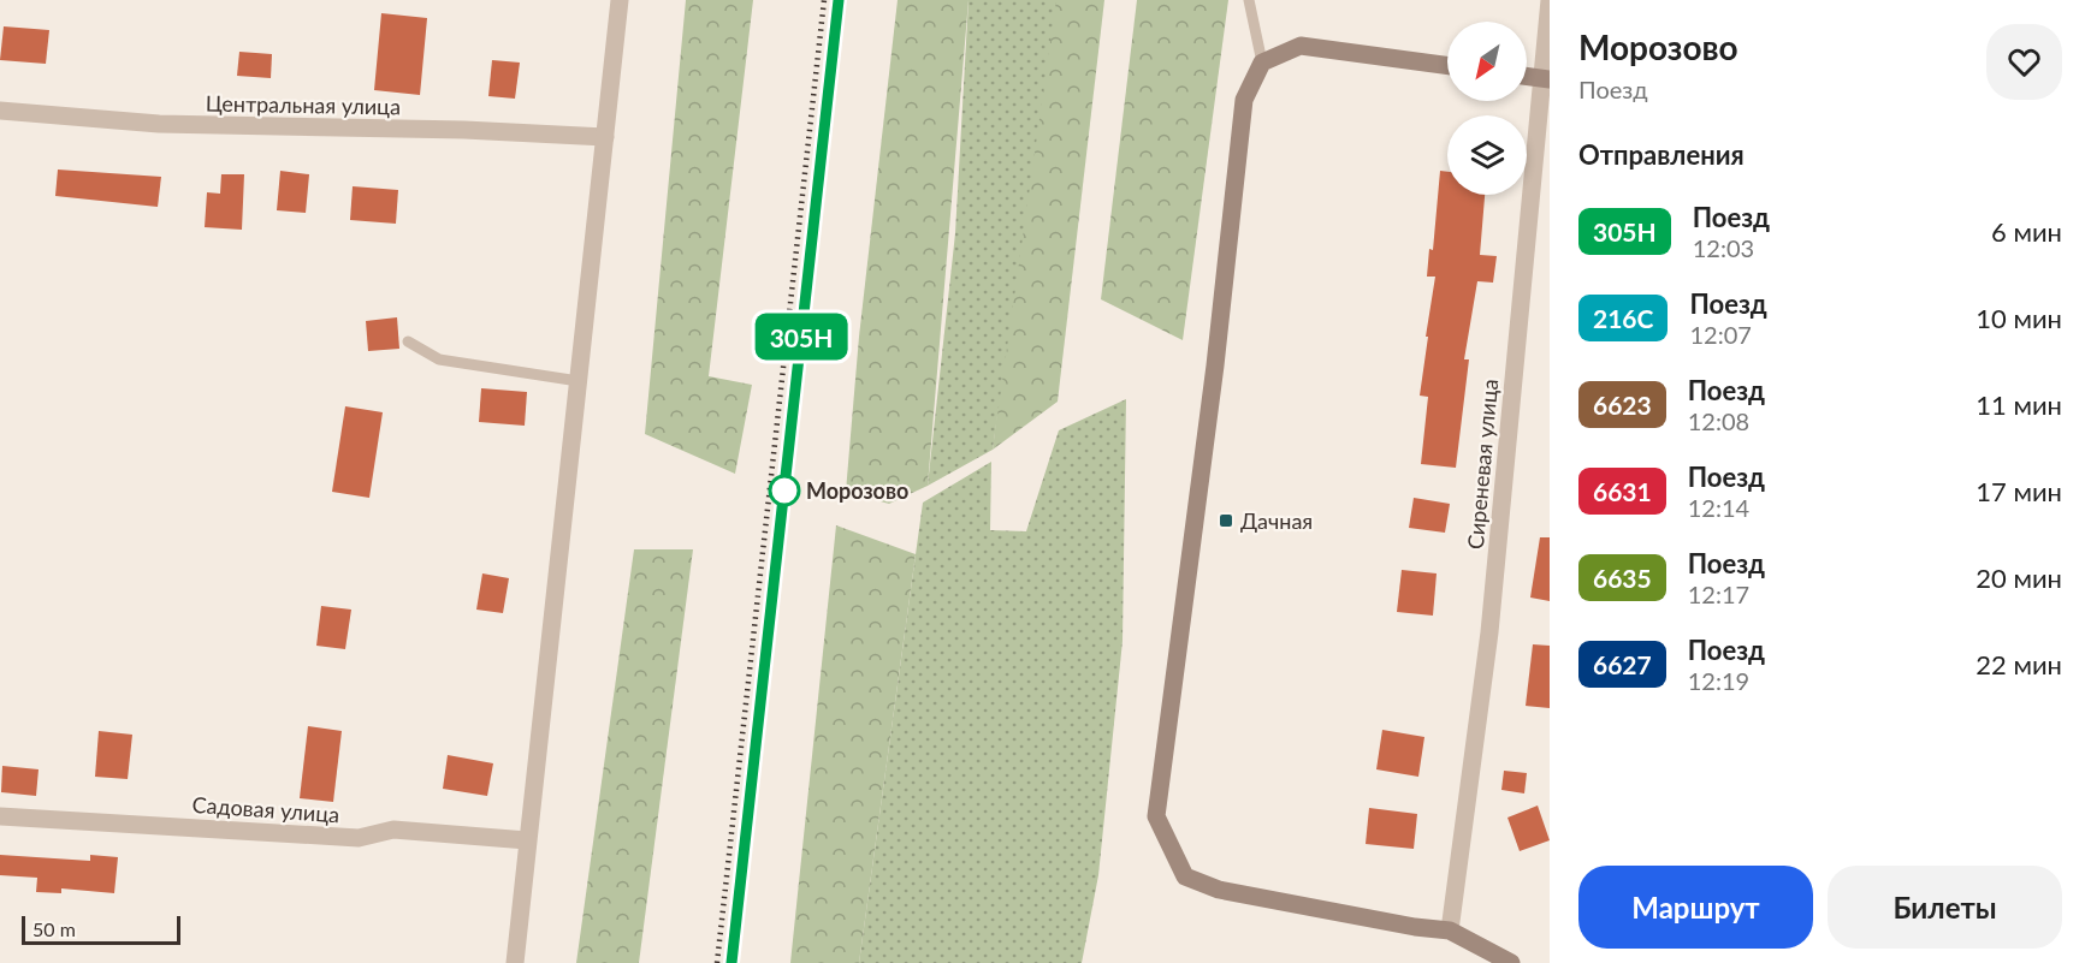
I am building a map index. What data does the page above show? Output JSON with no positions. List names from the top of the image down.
{
  "streets": {
    "street": ["Центральная улица", "Сиреневая улица", "Садовая улица"]
  },
  "places": {
    "other": ["Морозово"],
    "transit": ["Дачная"]
  },
  "scale_bar": "50 m",
  "north": "bottom left",
  "page": {
    "on_map": "305Н",
    "heading": [
      ["Морозово", "Поезд"],
      "Отправления"
    ],
    "list": [
      {
        "mark": "305Н",
        "name": "Поезд",
        "note": "12:03",
        "value": "6 мин"
      },
      {
        "mark": "216С",
        "name": "Поезд",
        "note": "12:07",
        "value": "10 мин"
      },
      {
        "mark": "6623",
        "name": "Поезд",
        "note": "12:08",
        "value": "11 мин"
      },
      {
        "mark": "6631",
        "name": "Поезд",
        "note": "12:14",
        "value": "17 мин"
      },
      {
        "mark": "6635",
        "name": "Поезд",
        "note": "12:17",
        "value": "20 мин"
      },
      {
        "mark": "6627",
        "name": "Поезд",
        "note": "12:19",
        "value": "22 мин"
      }
    ],
    "buttons": ["Маршрут", "Билеты"],
    "scale": "50 m"
  }
}
